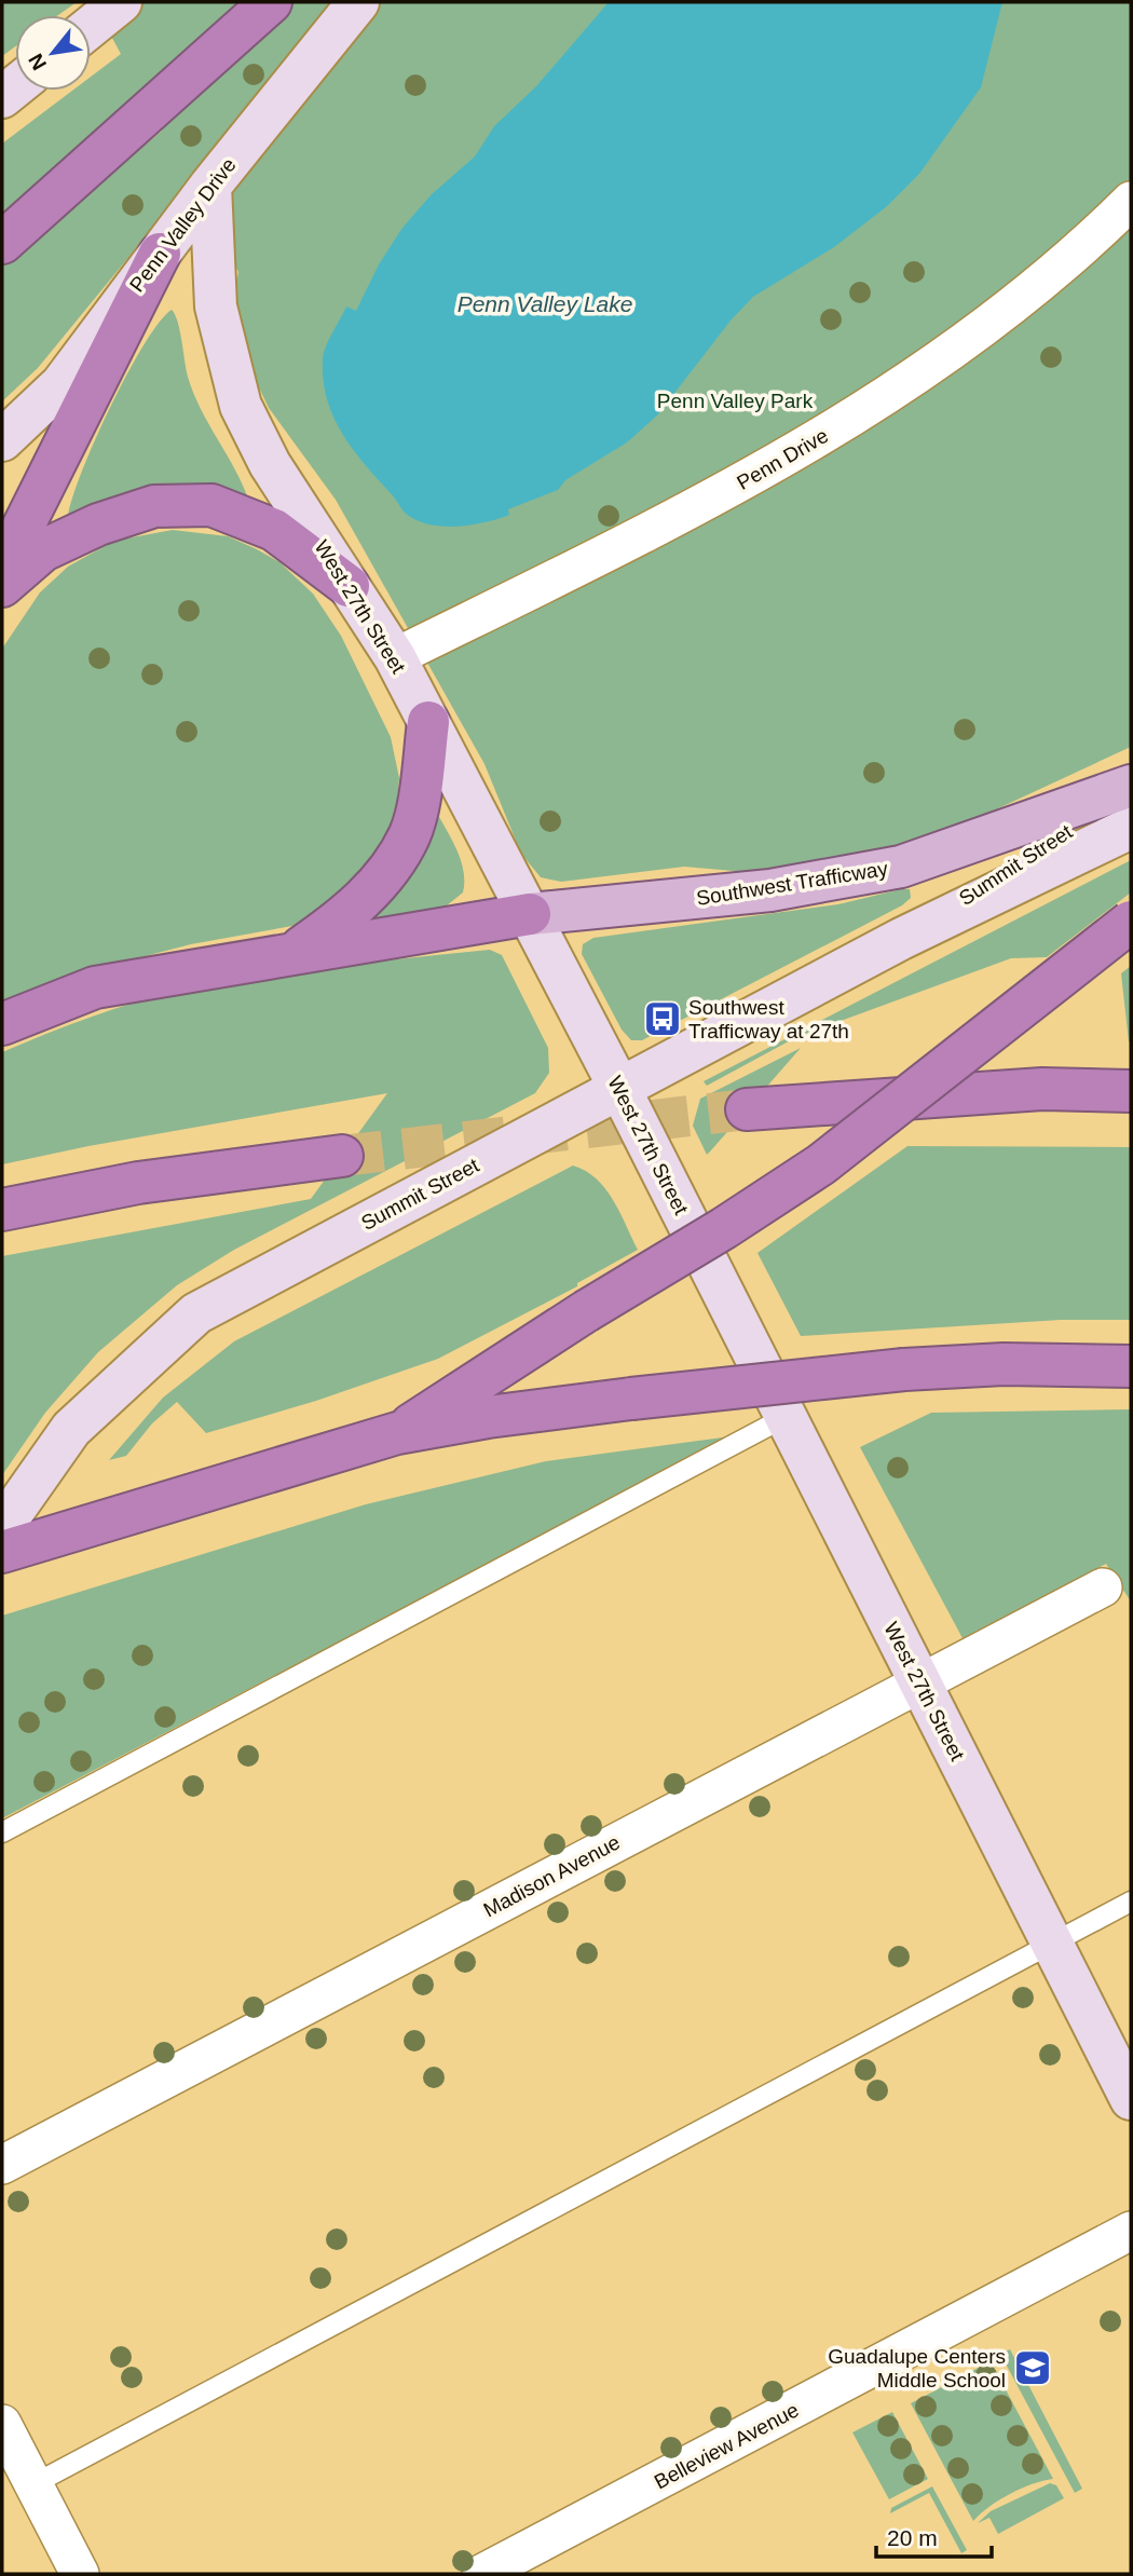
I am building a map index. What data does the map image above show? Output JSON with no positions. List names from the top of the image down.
{
  "streets": {
    "main road": ["Southwest Trafficway"],
    "street": [
      "Penn Valley Drive",
      "Penn Drive",
      "West 27th Street",
      "Summit Street",
      "Madison Avenue",
      "Belleview Avenue"
    ]
  },
  "crossings": [
    ["Penn Valley Drive", "West 27th Street"],
    ["Penn Drive", "West 27th Street"],
    ["West 27th Street", "Summit Street"],
    ["West 27th Street", "Southwest Trafficway"],
    ["West 27th Street", "Madison Avenue"],
    ["Summit Street", "Southwest Trafficway"]
  ],
  "water": ["Penn Valley Lake"],
  "parks": ["Penn Valley Park"],
  "places": {
    "bus stop": ["Southwest Trafficway at 27th"],
    "school or university": ["Guadalupe Centers Middle School"]
  },
  "scale_bar": "20 m",
  "north": "bottom left"
}
